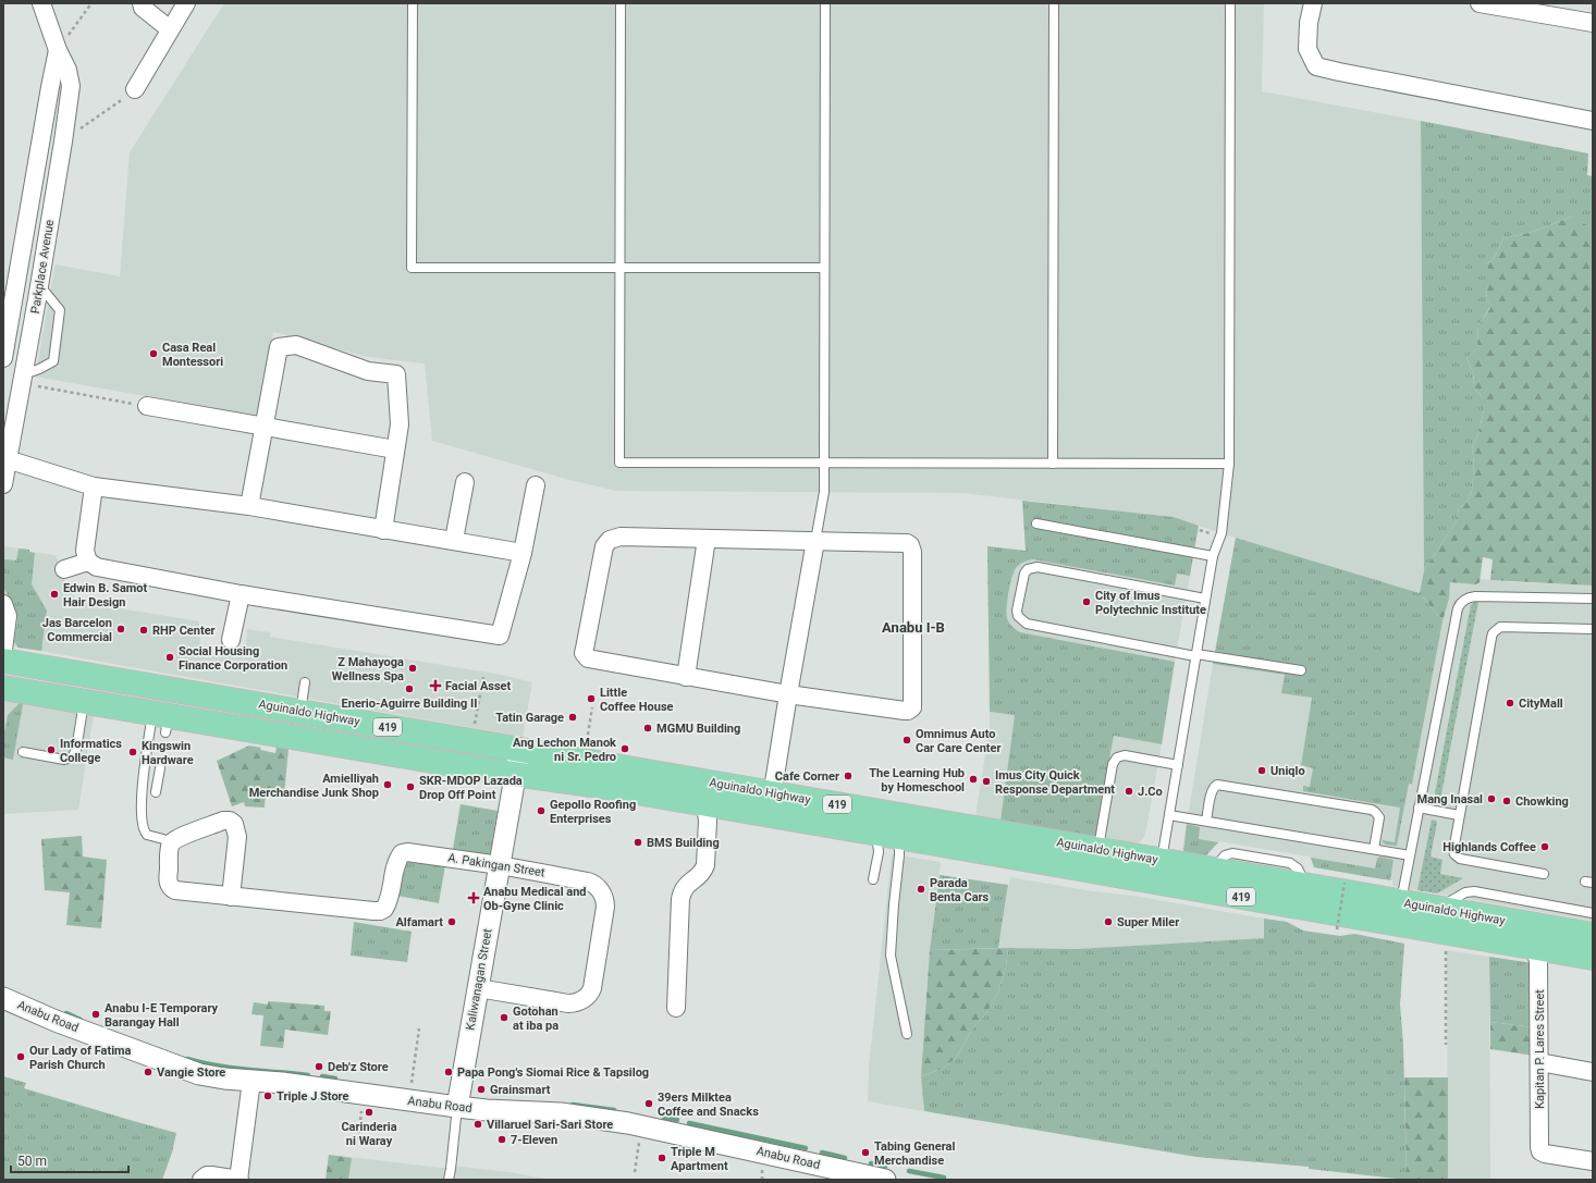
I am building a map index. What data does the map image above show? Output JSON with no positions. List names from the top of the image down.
{
  "streets": {
    "highway": ["Aguinaldo Highway", "419"],
    "street": [
      "Parkplace Avenue",
      "A. Pakingan Street",
      "Kaliwanagan Street",
      "Anabu Road",
      "Kapitan P. Lares Street"
    ]
  },
  "crossings": [
    ["Aguinaldo Highway", "Kaliwanagan Street"],
    ["Aguinaldo Highway", "Kapitan P. Lares Street"],
    ["A. Pakingan Street", "Kaliwanagan Street"],
    ["Kaliwanagan Street", "Anabu Road"]
  ],
  "districts": ["Anabu I-B"],
  "places": {
    "other": [
      "Casa Real Montessori",
      "Edwin B. Samot Hair Design",
      "City of Imus Polytechnic Institute",
      "Jas Barcelon Commercial",
      "RHP Center",
      "Social Housing Finance Corporation",
      "Z Mahayoga Wellness Spa",
      "Enerio-Aguirre Building II",
      "Little Coffee House",
      "CityMall",
      "Tatin Garage",
      "MGMU Building",
      "Omnimus Auto Car Care Center",
      "Ang Lechon Manok ni Sr. Pedro",
      "Informatics College",
      "Kingswin Hardware",
      "Uniqlo",
      "Cafe Corner",
      "The Learning Hub by Homeschool",
      "Imus City Quick Response Department",
      "Amielliyah Merchandise Junk Shop",
      "SKR-MDOP Lazada Drop Off Point",
      "J.Co",
      "Mang Inasal",
      "Chowking",
      "Gepollo Roofing Enterprises",
      "BMS Building",
      "Highlands Coffee",
      "Parada Benta Cars",
      "Alfamart",
      "Super Miler",
      "Anabu I-E Temporary Barangay Hall",
      "Gotohan at iba pa",
      "Our Lady of Fatima Parish Church",
      "Deb'z Store",
      "Vangie Store",
      "Papa Pong's Siomai Rice & Tapsilog",
      "Grainsmart",
      "Triple J Store",
      "39ers Milktea Coffee and Snacks",
      "Carinderia ni Waray",
      "Villaruel Sari-Sari Store",
      "7-Eleven",
      "Tabing General Merchandise",
      "Triple M Apartment"
    ],
    "health": ["Facial Asset", "Anabu Medical and Ob-Gyne Clinic"]
  },
  "scale_bar": "50 m"
}
